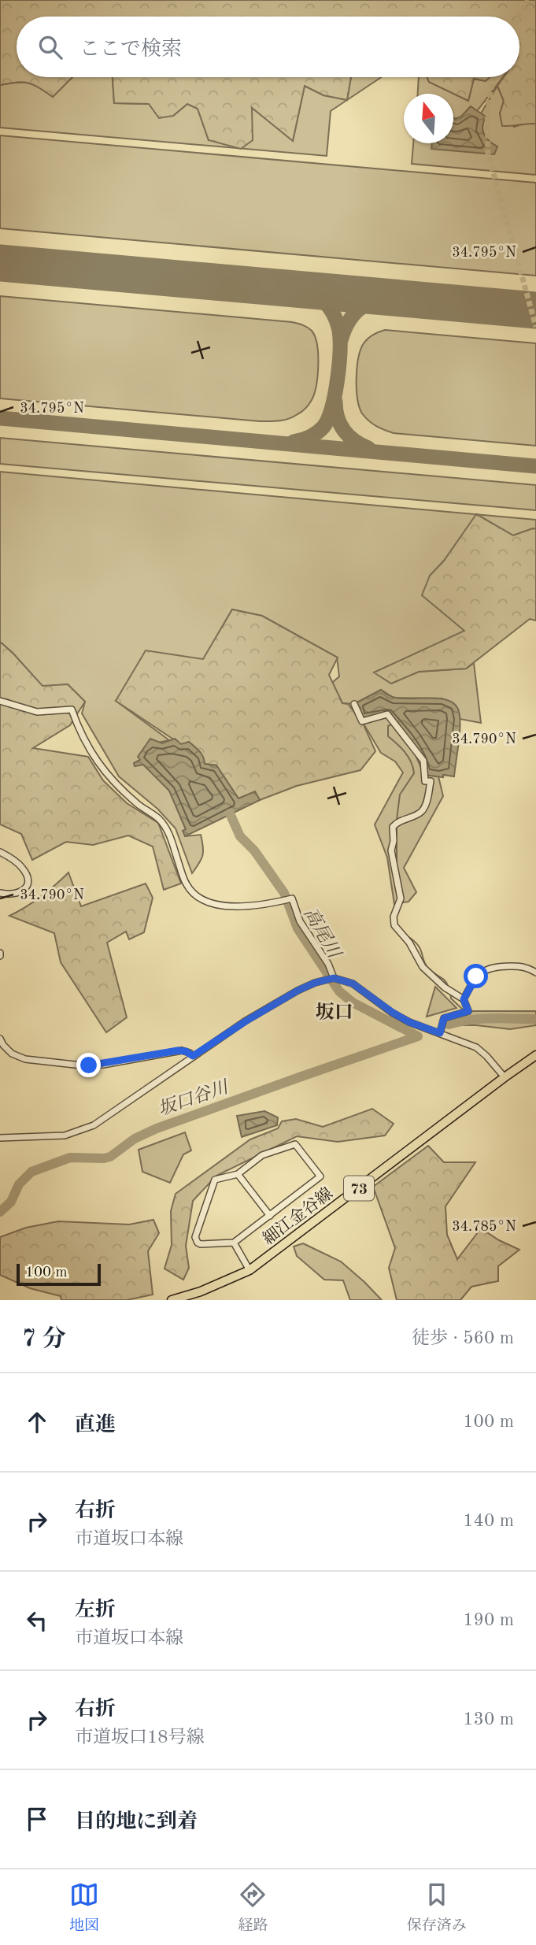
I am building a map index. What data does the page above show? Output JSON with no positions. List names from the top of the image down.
{
  "streets": {
    "main road": ["73", "細江金谷線"]
  },
  "districts": ["坂口"],
  "water": ["高尾川", "坂口谷川"],
  "scale_bar": "100 m",
  "north": "top",
  "page": {
    "search": "ここで検索",
    "scale": "100 m",
    "heading": ["7 分", "徒歩 · 560 m"],
    "list": [
      ["直進", "100 m"],
      ["右折", "市道坂口本線", "140 m"],
      ["左折", "市道坂口本線", "190 m"],
      ["右折", "市道坂口18号線", "130 m"],
      "目的地に到着"
    ],
    "nav": ["地図", "経路", "保存済み"]
  },
  "coordinates": ["34.795°N", "34.790°N", "34.785°N"]
}
